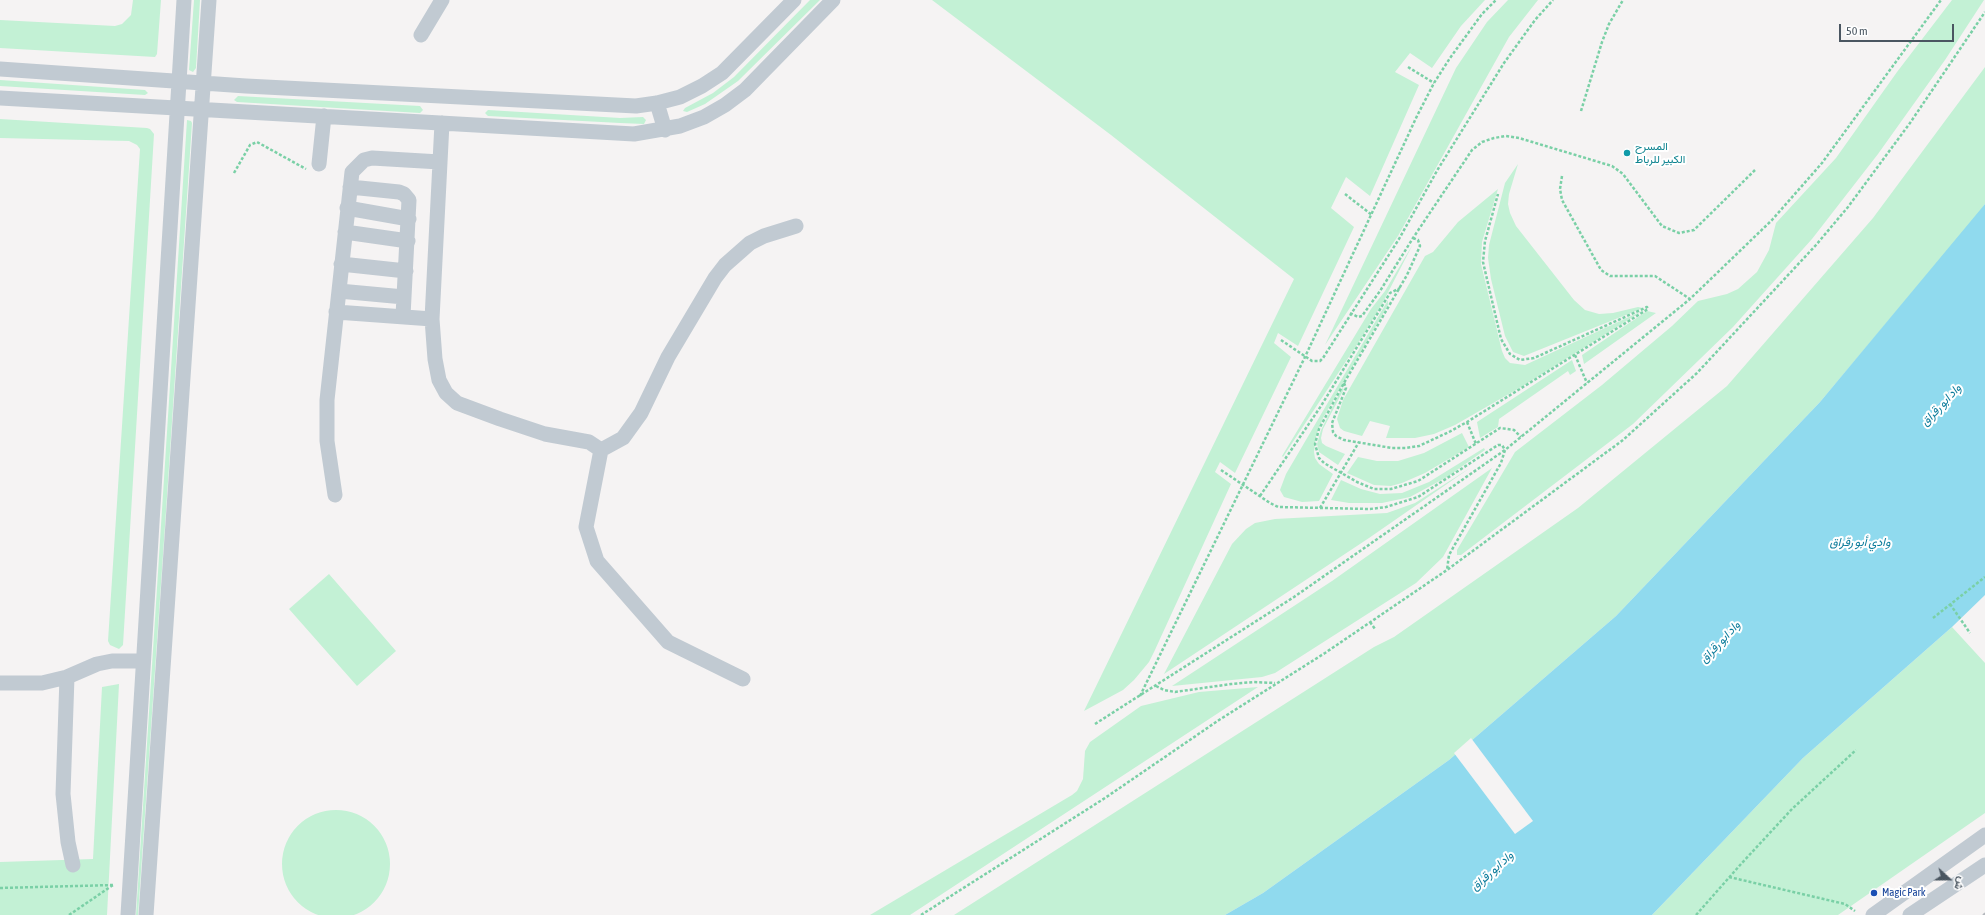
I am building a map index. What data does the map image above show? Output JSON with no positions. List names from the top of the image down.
{
  "water": ["واد ابو رقراق", "وادي أبو رقراق"],
  "places": ["المسرح الكبير للرباط", "Magic Park"],
  "scale_bar": "50 m",
  "north": "right"
}
